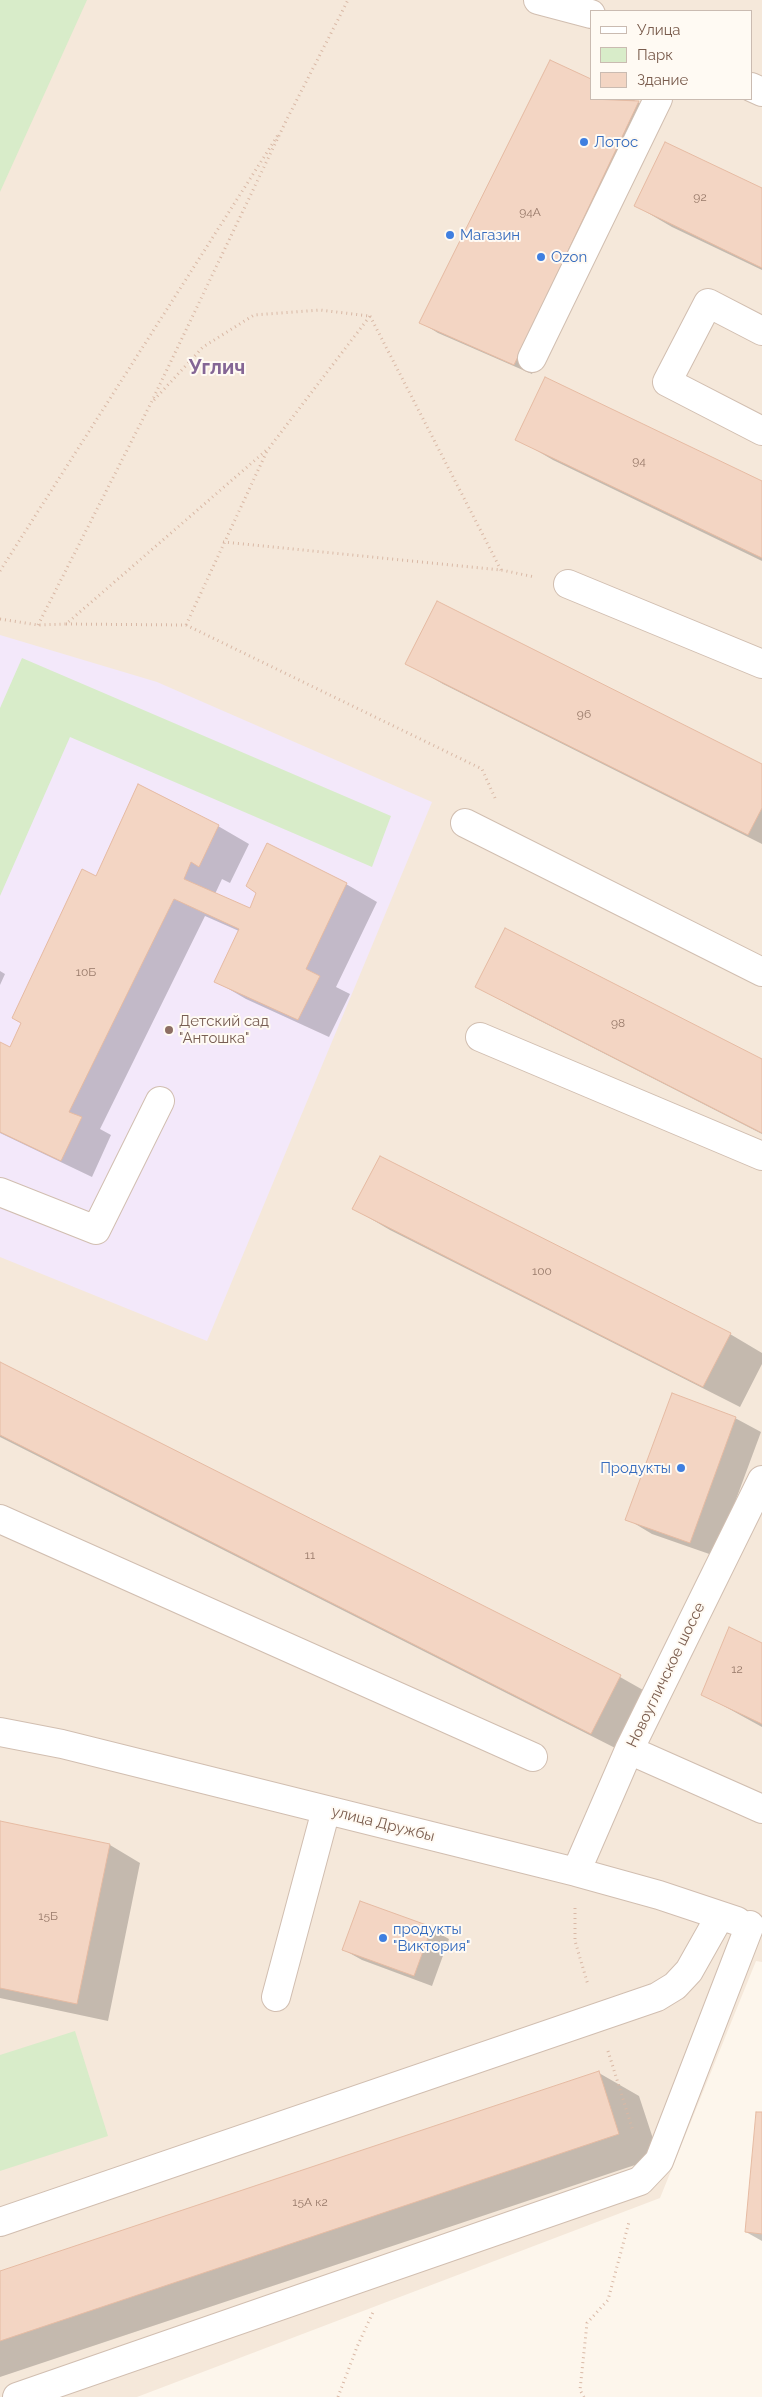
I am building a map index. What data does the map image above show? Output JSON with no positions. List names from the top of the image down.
{
  "streets": {
    "street": ["Новоугличское шоссе", "улица Дружбы"]
  },
  "crossings": [
    ["Новоугличское шоссе", "улица Дружбы"]
  ],
  "districts": ["Углич"],
  "places": [
    "Лотос",
    "Магазин",
    "Ozon",
    "Детский сад \"Антошка\"",
    "Продукты",
    "продукты \"Виктория\""
  ],
  "house_numbers": [
    "92",
    "94А",
    "94",
    "96",
    "10Б",
    "98",
    "100",
    "11",
    "12",
    "15Б",
    "15А к2"
  ],
  "legend": ["Улица", "Парк", "Здание"]
}
